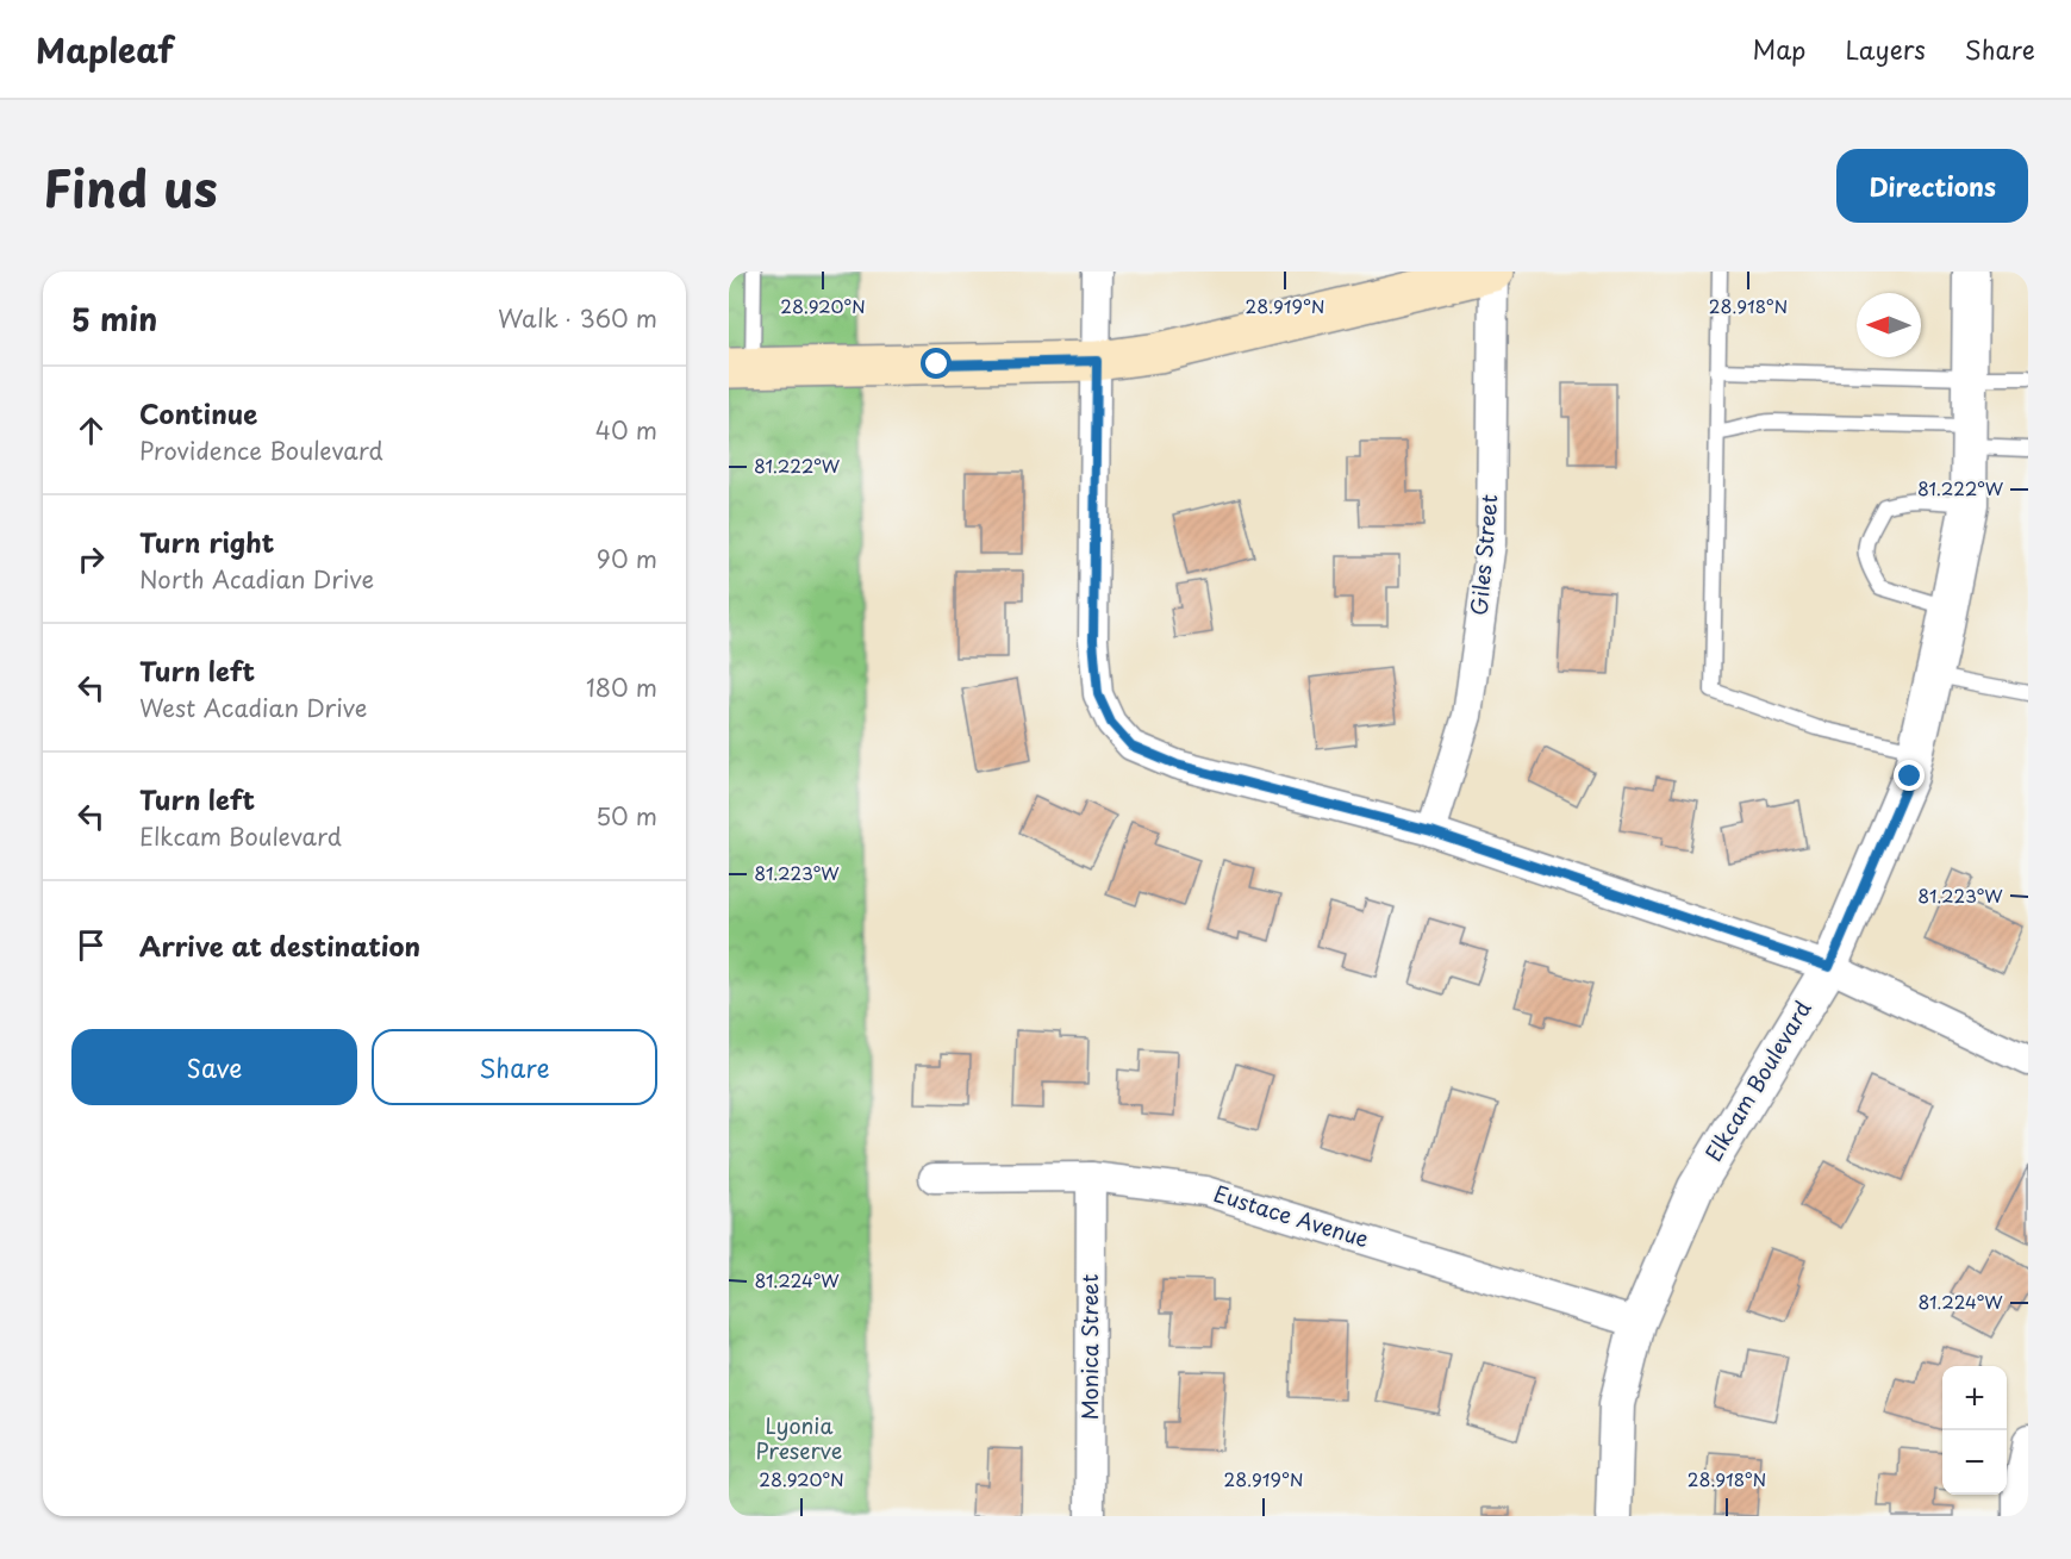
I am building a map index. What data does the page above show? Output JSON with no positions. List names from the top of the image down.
{
  "streets": {
    "street": [
      "Giles Street",
      "Elkcam Boulevard",
      "Eustace Avenue",
      "Monica Street"
    ]
  },
  "crossings": [
    ["Elkcam Boulevard", "Eustace Avenue"],
    ["Eustace Avenue", "Monica Street"]
  ],
  "parks": ["Lyonia Preserve"],
  "north": "left",
  "page": {
    "header": "Mapleaf",
    "nav": ["Map", "Layers", "Share"],
    "title": "Find us",
    "buttons": [
      "Directions",
      ["Save", "Share"]
    ],
    "heading": ["5 min", "Walk · 360 m"],
    "list": [
      ["Continue", "Providence Boulevard", "40 m"],
      ["Turn right", "North Acadian Drive", "90 m"],
      ["Turn left", "West Acadian Drive", "180 m"],
      ["Turn left", "Elkcam Boulevard", "50 m"],
      "Arrive at destination"
    ],
    "map_buttons": ["+", "−"]
  },
  "coordinates": [
    "28.920°N",
    "28.919°N",
    "28.918°N",
    "81.222°W",
    "81.223°W",
    "81.224°W"
  ]
}
